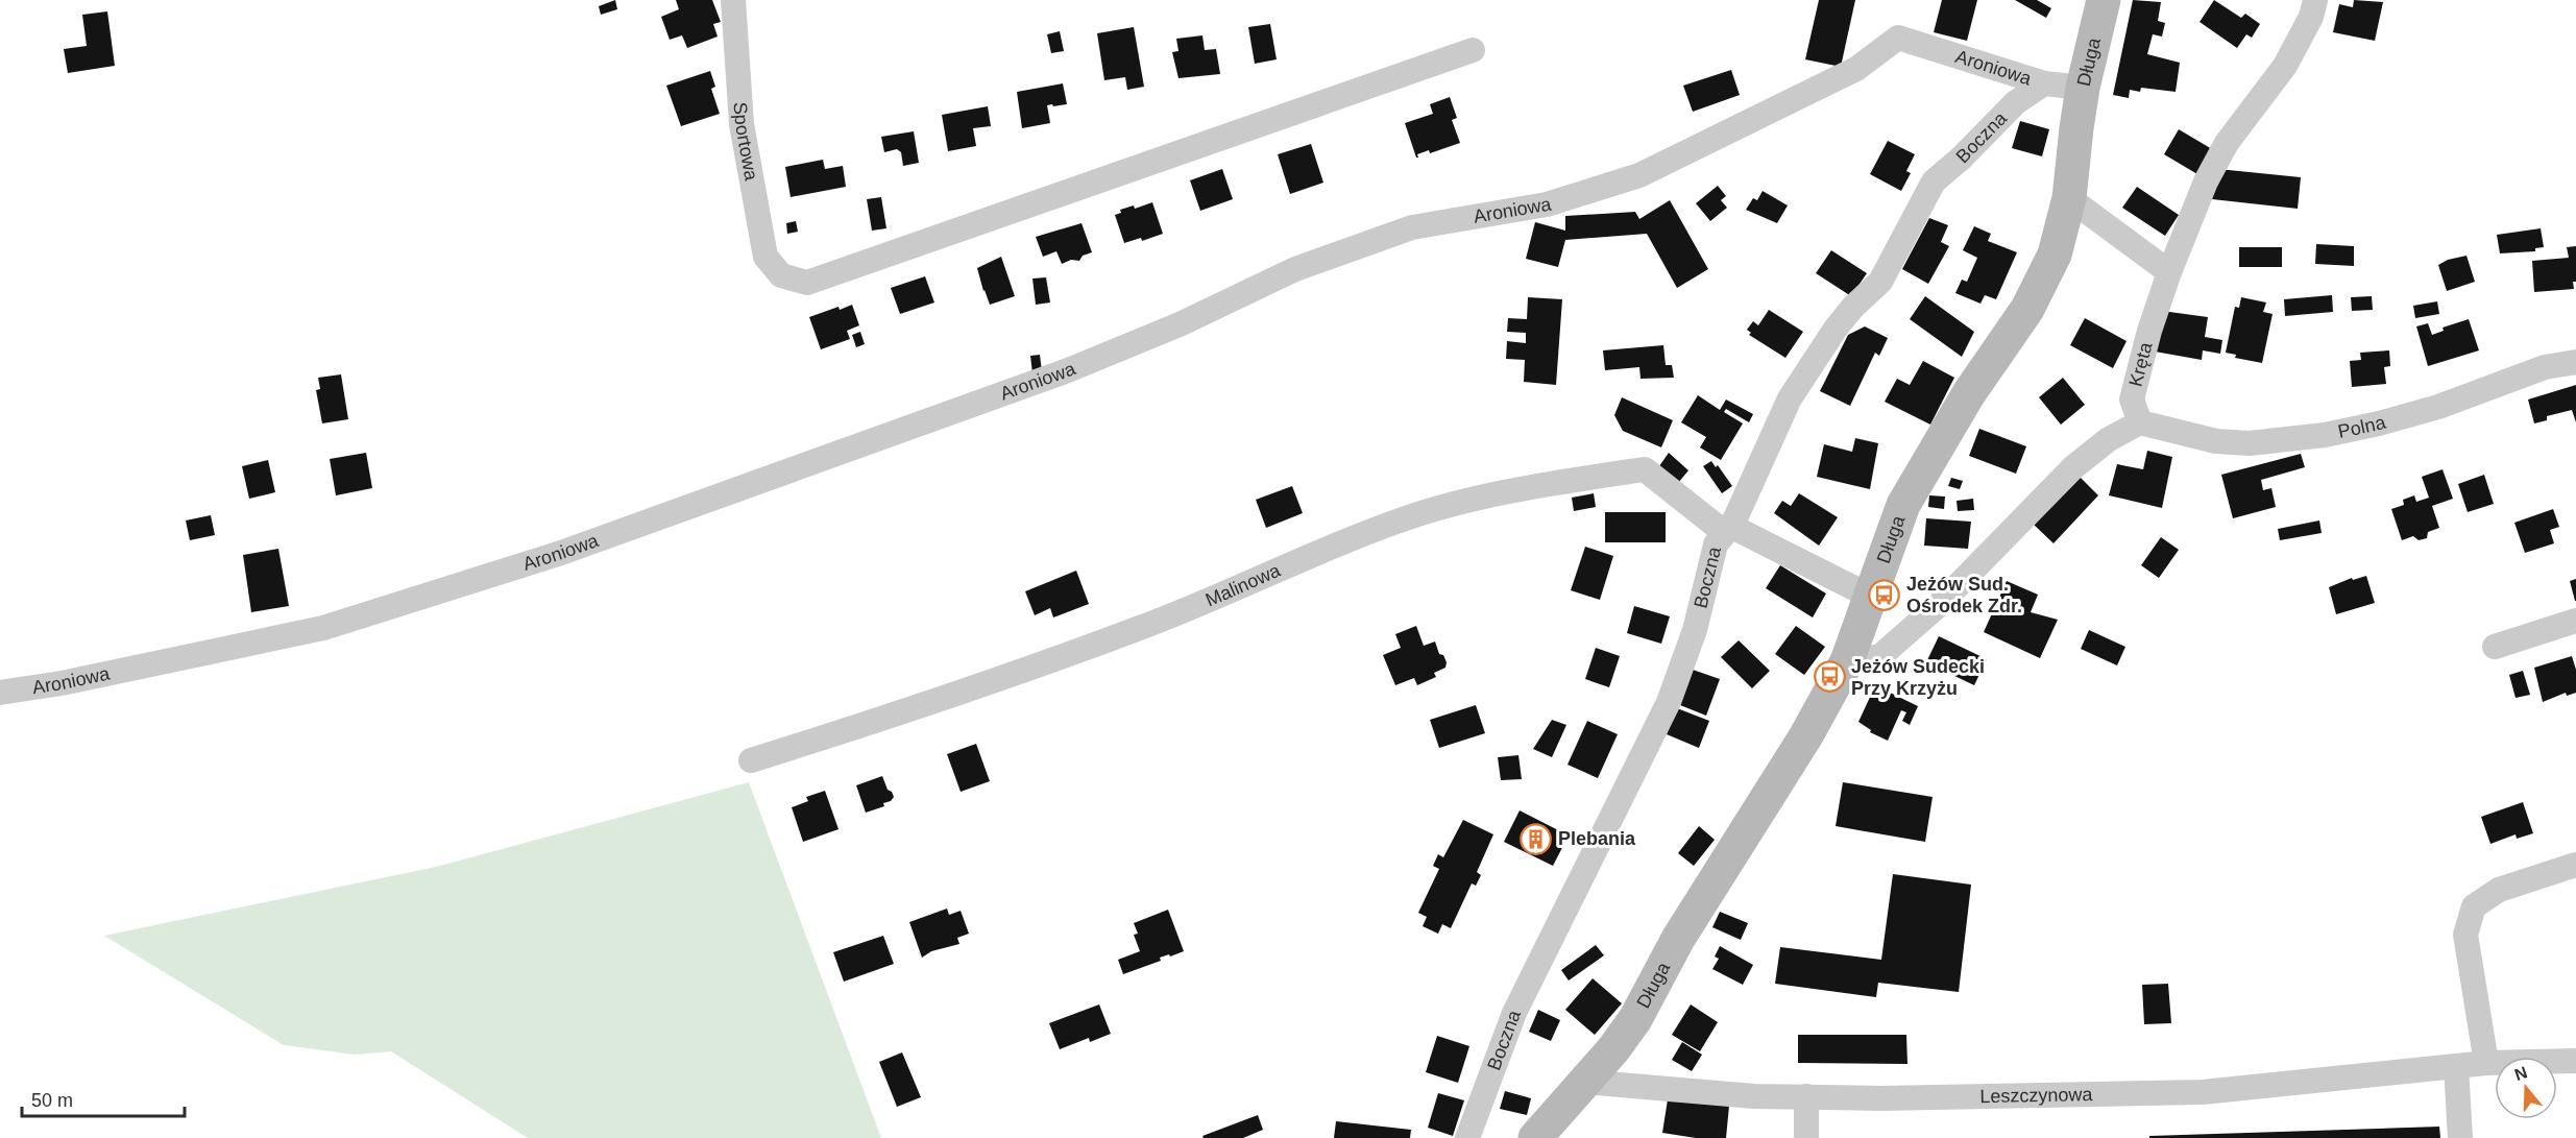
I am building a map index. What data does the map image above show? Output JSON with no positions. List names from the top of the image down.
{
  "streets": {
    "street": [
      "Długa",
      "Aroniowa",
      "Boczna",
      "Sportowa",
      "Kręta",
      "Polna",
      "Malinowa",
      "Leszczynowa"
    ]
  },
  "crossings": [
    ["Długa", "Malinowa"],
    ["Długa", "Leszczynowa"],
    ["Aroniowa", "Boczna"],
    ["Boczna", "Malinowa"],
    ["Kręta", "Polna"]
  ],
  "places": {
    "bus stop": ["Jeżów Sud. Ośrodek Zdr.", "Jeżów Sudecki Przy Krzyżu"],
    "building": ["Plebania"]
  },
  "scale_bar": "50 m",
  "north": "top"
}
